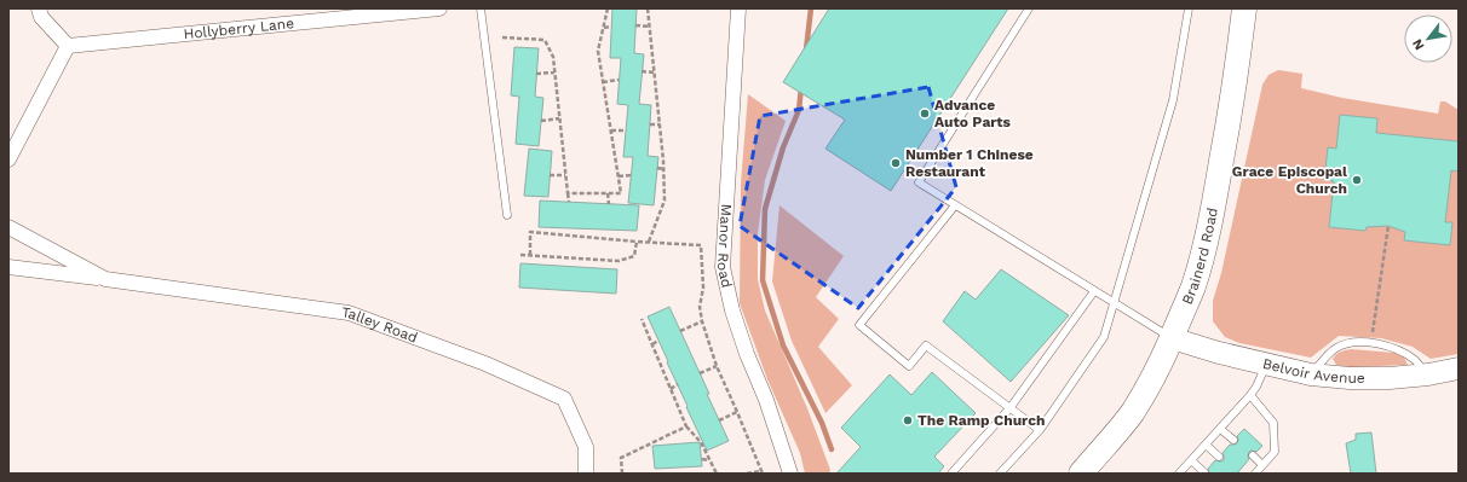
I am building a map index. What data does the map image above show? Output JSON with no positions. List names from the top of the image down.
{
  "streets": {
    "main road": ["Brainerd Road"],
    "street": [
      "Hollyberry Lane",
      "Manor Road",
      "Talley Road",
      "Belvoir Avenue"
    ]
  },
  "crossings": [
    ["Brainerd Road", "Belvoir Avenue"]
  ],
  "places": [
    "Advance Auto Parts",
    "Number 1 Chinese Restaurant",
    "Grace Episcopal Church",
    "The Ramp Church"
  ],
  "north": "bottom left"
}
